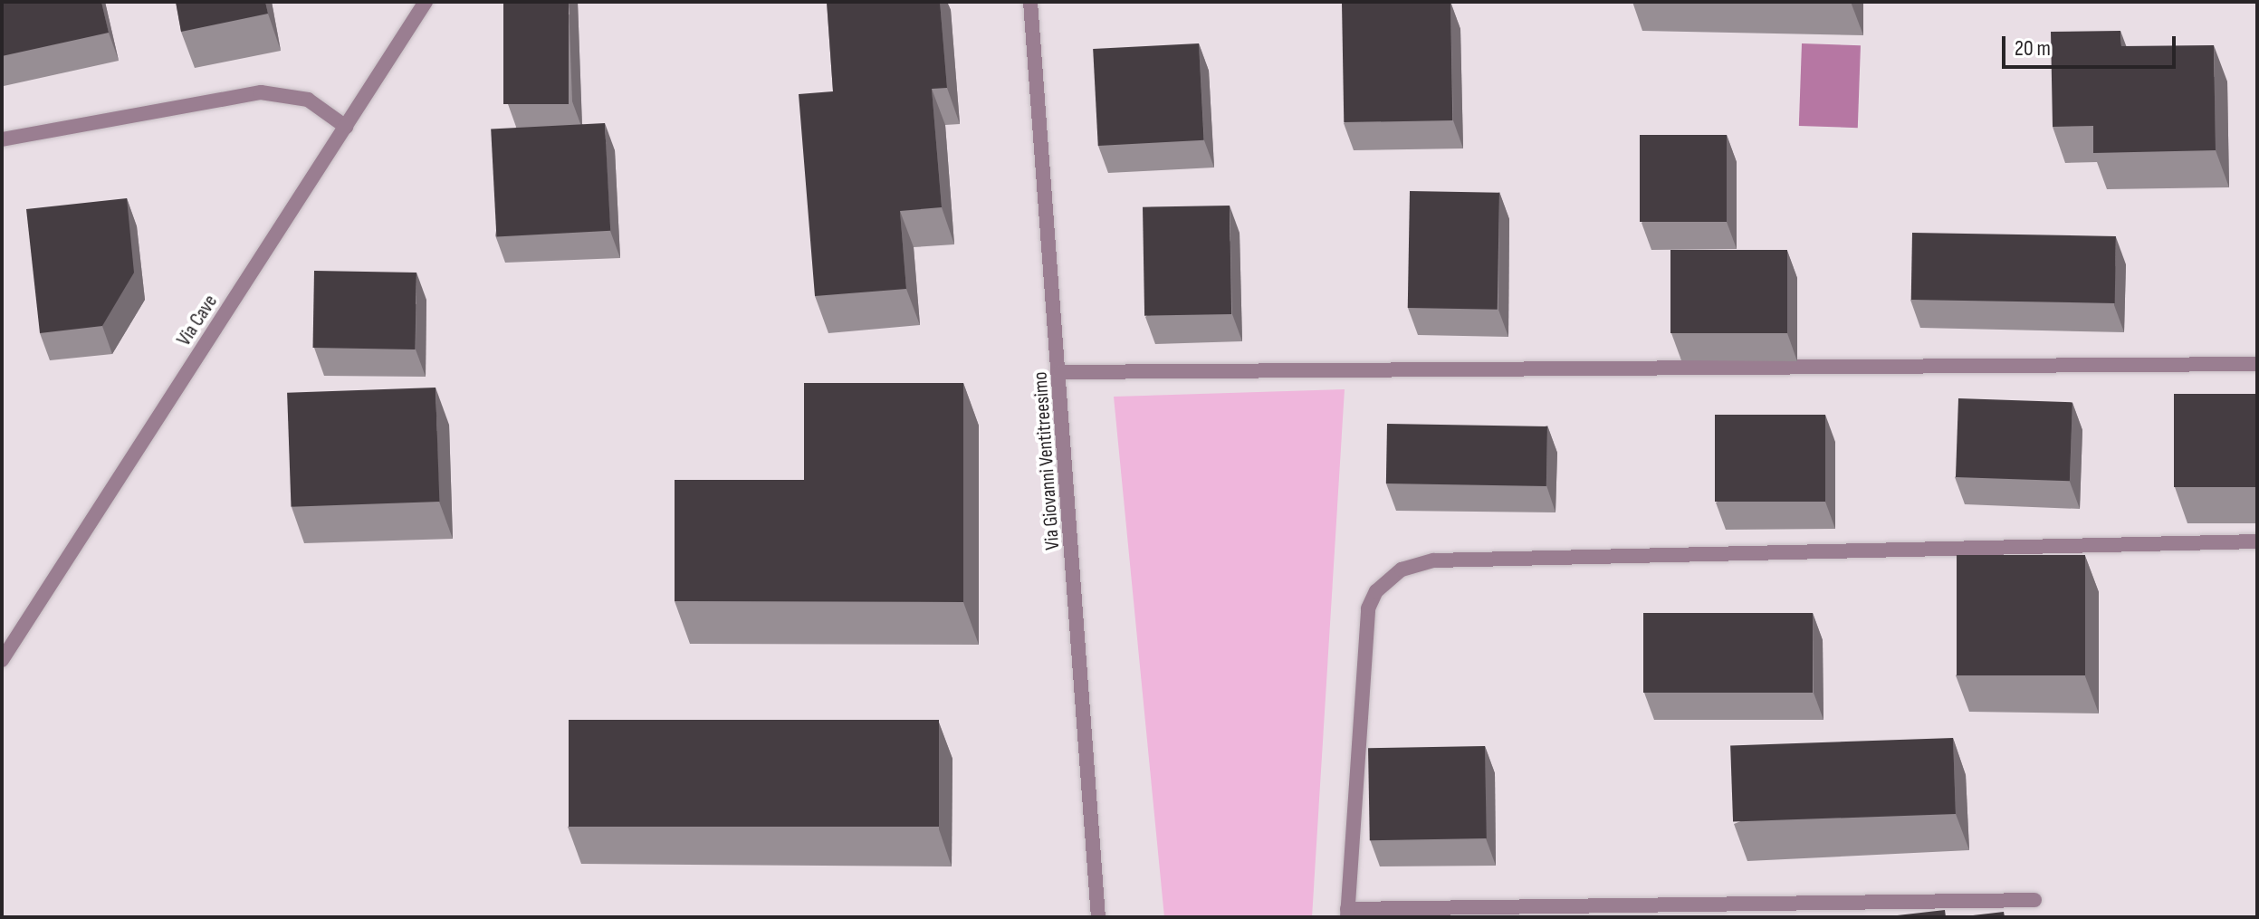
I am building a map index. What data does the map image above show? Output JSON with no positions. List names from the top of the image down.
{
  "streets": {
    "street": ["Via Cave", "Via Giovanni Ventitreesimo"]
  },
  "scale_bar": "20 m"
}
